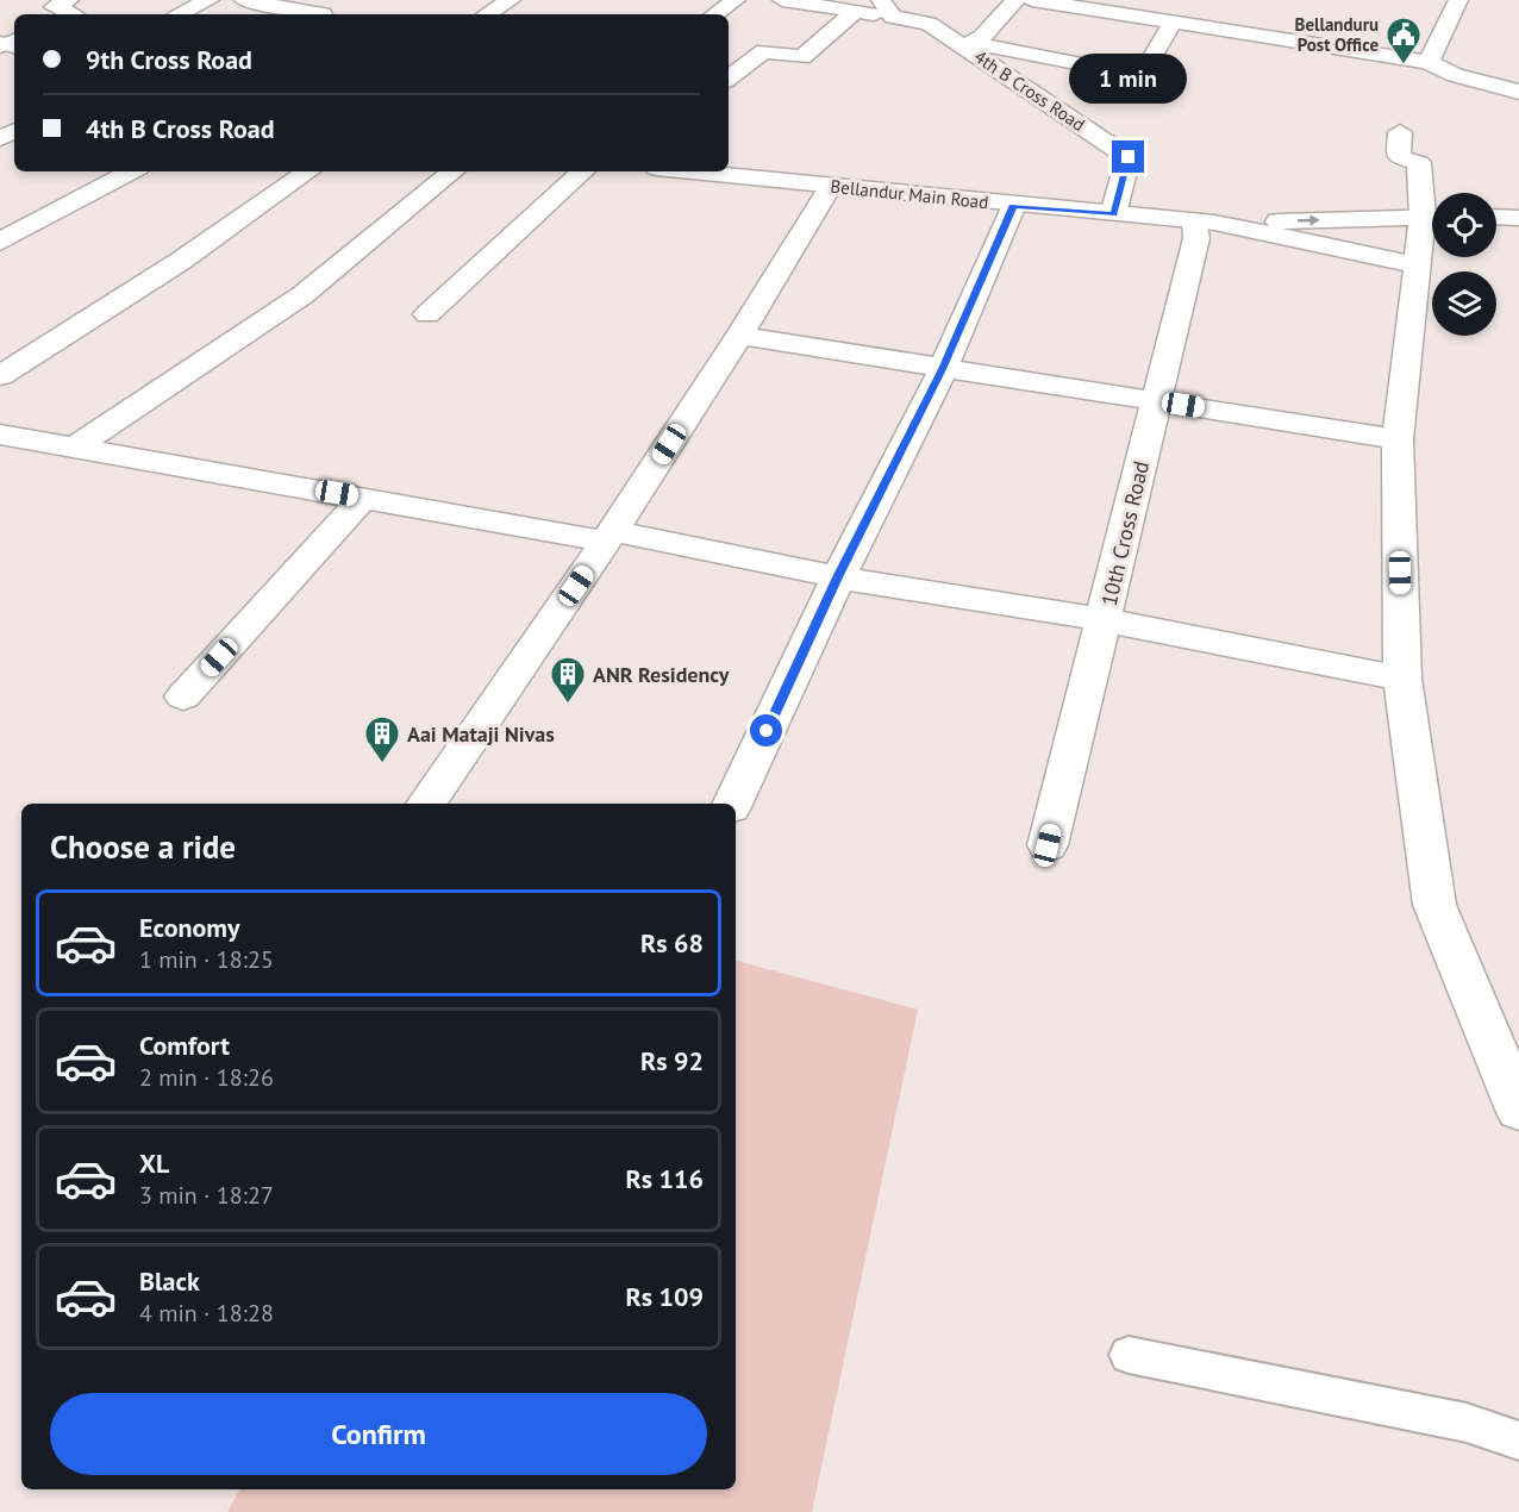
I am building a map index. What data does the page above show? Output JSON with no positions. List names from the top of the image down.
{
  "streets": {
    "street": ["4th B Cross Road", "Bellandur Main Road", "10th Cross Road"]
  },
  "crossings": [
    ["4th B Cross Road", "Bellandur Main Road"],
    ["Bellandur Main Road", "10th Cross Road"]
  ],
  "places": {
    "public building": ["Bellanduru Post Office"],
    "building": ["ANR Residency", "Aai Mataji Nivas"]
  },
  "page": {
    "banner": ["9th Cross Road", "4th B Cross Road"],
    "bubble": "1 min",
    "heading": "Choose a ride",
    "list": [
      {
        "name": "Economy",
        "note": "1 min · 18:25",
        "value": "Rs 68"
      },
      {
        "name": "Comfort",
        "note": "2 min · 18:26",
        "value": "Rs 92"
      },
      {
        "name": "XL",
        "note": "3 min · 18:27",
        "value": "Rs 116"
      },
      {
        "name": "Black",
        "note": "4 min · 18:28",
        "value": "Rs 109"
      }
    ],
    "buttons": "Confirm"
  }
}
